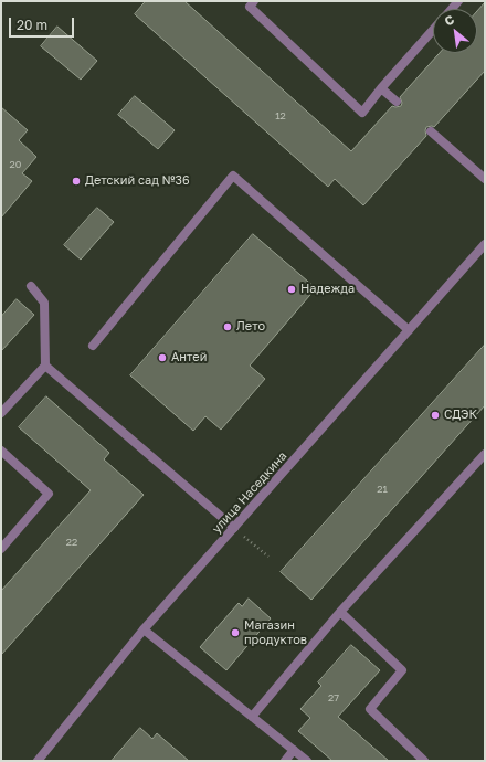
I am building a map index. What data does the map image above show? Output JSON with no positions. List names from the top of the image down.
{
  "streets": {
    "street": ["улица Наседкина"]
  },
  "places": [
    "Детский сад №36",
    "Надежда",
    "Лето",
    "Антей",
    "СДЭК",
    "Магазин продуктов"
  ],
  "house_numbers": [
    "12",
    "20",
    "21",
    "22",
    "27"
  ],
  "scale_bar": "20 m",
  "north": "top left"
}
